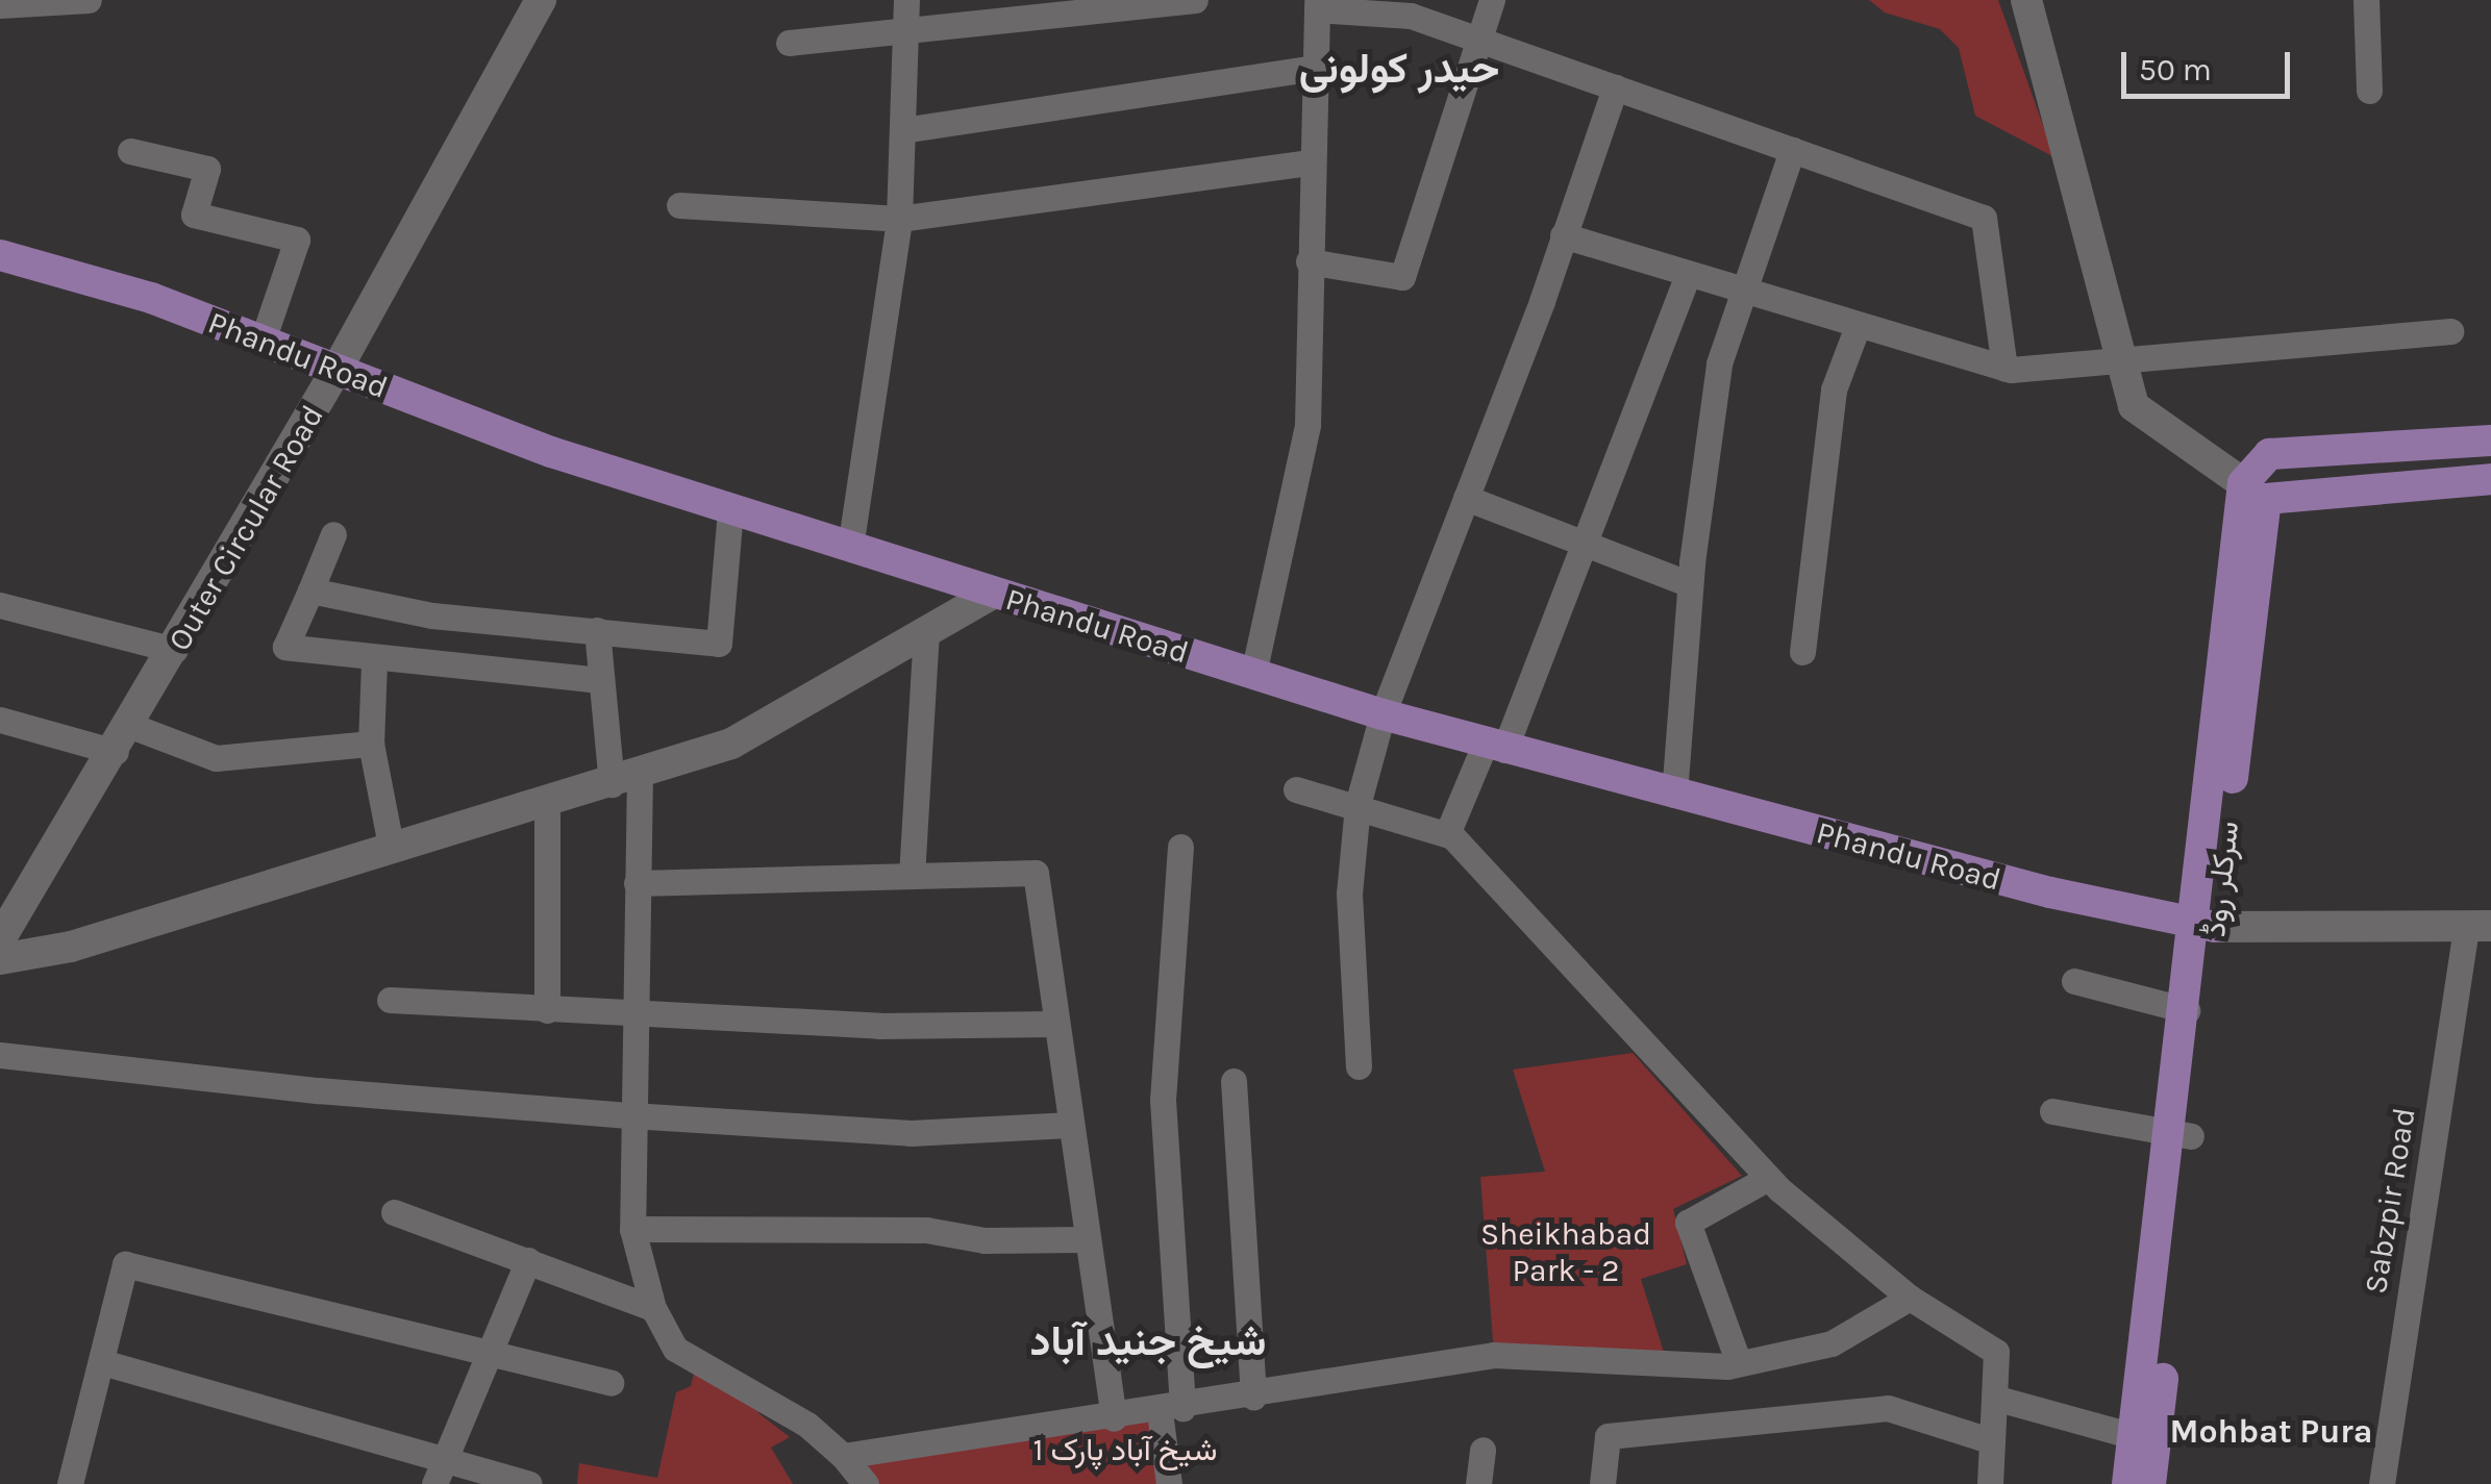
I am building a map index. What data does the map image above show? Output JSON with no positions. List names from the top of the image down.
{
  "streets": {
    "main road": ["Phandu Road", "سرکلر روڈ"],
    "street": ["Outer Circular Road", "Sabzpir Road"]
  },
  "crossings": [
    ["Phandu Road", "Outer Circular Road"],
    ["Phandu Road", "سرکلر روڈ"]
  ],
  "districts": ["حیدر کولونی", "شیخ جنید آباد", "Mohbat Pura"],
  "parks": ["Sheikhabad Park - 2", "شیخ آباد پارک 1"],
  "scale_bar": "50 m"
}
